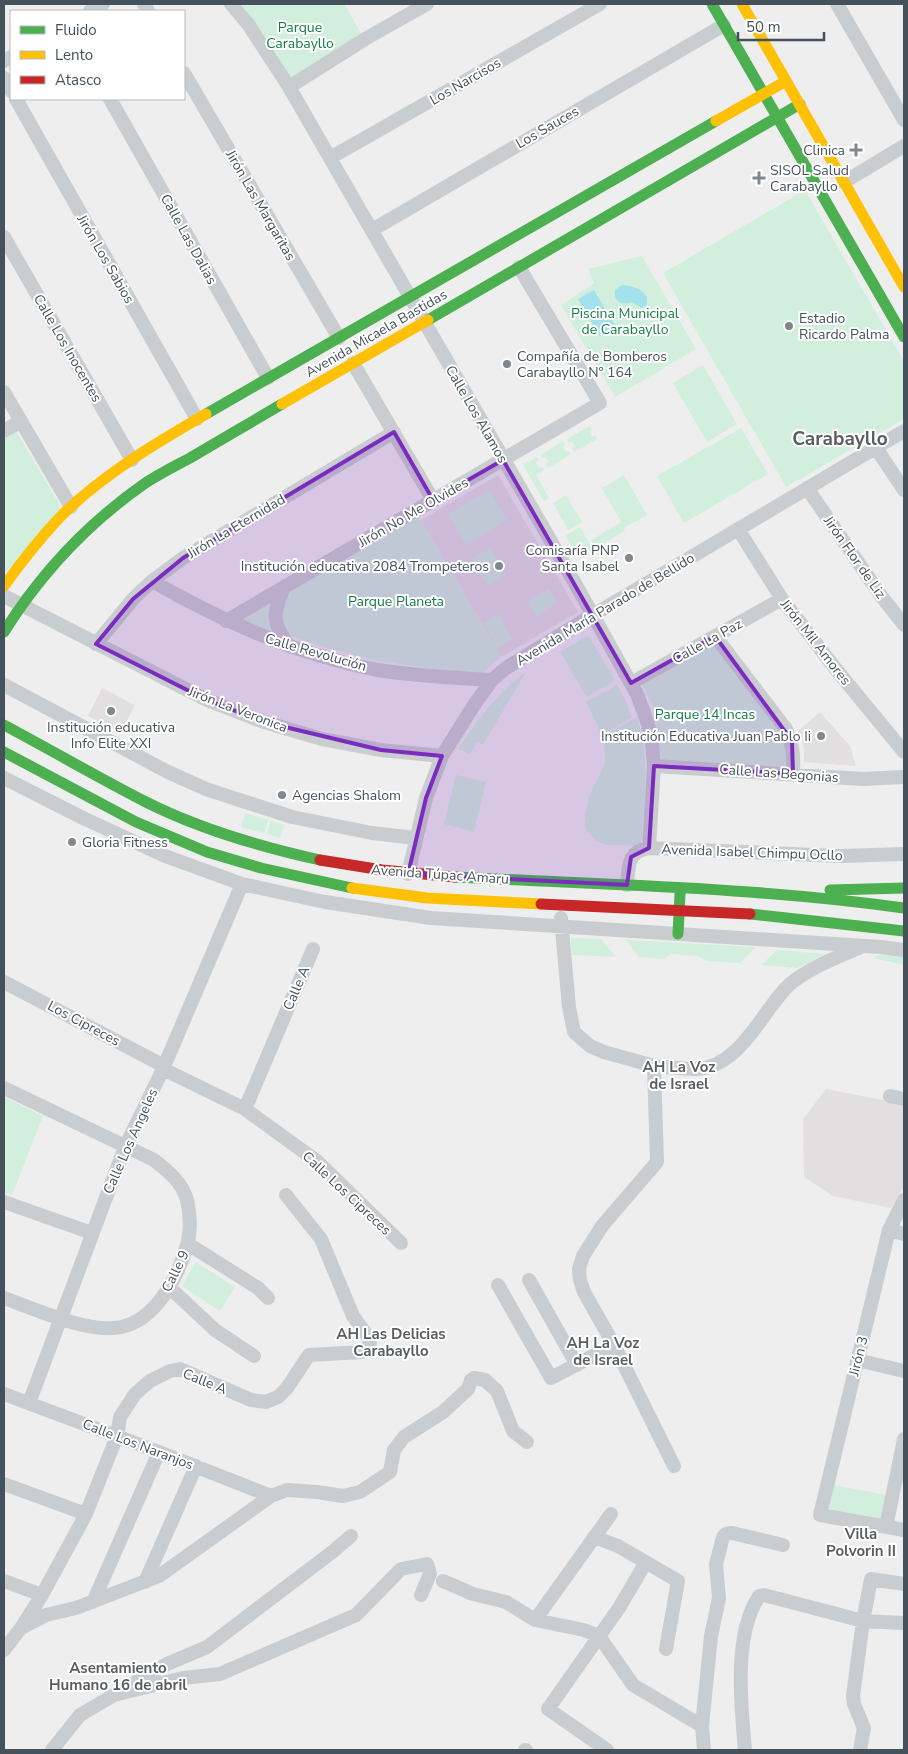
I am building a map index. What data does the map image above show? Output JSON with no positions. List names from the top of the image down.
{
  "streets": {
    "main road": ["Avenida Micaela Bastidas", "Avenida Túpac Amaru"],
    "street": [
      "Los Narcisos",
      "Los Sauces",
      "Jirón Las Margaritas",
      "Calle Las Dalias",
      "Jirón Los Sabios",
      "Calle Los Inocentes",
      "Calle Los Alamos",
      "Jirón No Me Olvides",
      "Jirón La Eternidad",
      "Jirón Flor de Liz",
      "Avenida María Parado de Bellido",
      "Calle La Paz",
      "Jirón Mil Amores",
      "Calle Revolución",
      "Jirón La Veronica",
      "Calle Las Begonias",
      "Avenida Isabel Chimpu Ocllo",
      "Calle A",
      "Los Cipreces",
      "Calle Los Angeles",
      "Calle Los Cipreces",
      "Calle 9",
      "Jirón 3",
      "Calle Los Naranjos"
    ]
  },
  "crossings": [
    ["Los Narcisos", "Calle Los Alamos"],
    ["Los Sauces", "Calle Los Alamos"],
    ["Jirón Las Margaritas", "Avenida Micaela Bastidas"],
    ["Calle Las Dalias", "Avenida Micaela Bastidas"],
    ["Jirón Los Sabios", "Avenida Micaela Bastidas"],
    ["Avenida Micaela Bastidas", "Calle Los Inocentes"],
    ["Avenida Micaela Bastidas", "Calle Los Alamos"],
    ["Avenida Micaela Bastidas", "Jirón No Me Olvides"],
    ["Avenida Micaela Bastidas", "Jirón La Veronica"],
    ["Calle Los Alamos", "Jirón No Me Olvides"],
    ["Calle Los Alamos", "Avenida María Parado de Bellido"],
    ["Calle Los Alamos", "Calle La Paz"],
    ["Calle Los Alamos", "Calle Las Begonias"],
    ["Calle Los Alamos", "Avenida Isabel Chimpu Ocllo"],
    ["Jirón No Me Olvides", "Calle Revolución"],
    ["Jirón La Eternidad", "Calle Revolución"],
    ["Jirón La Eternidad", "Jirón La Veronica"],
    ["Jirón Flor de Liz", "Avenida María Parado de Bellido"],
    ["Avenida María Parado de Bellido", "Jirón Mil Amores"],
    ["Avenida María Parado de Bellido", "Calle Revolución"],
    ["Avenida María Parado de Bellido", "Jirón La Veronica"],
    ["Avenida María Parado de Bellido", "Avenida Túpac Amaru"],
    ["Calle La Paz", "Jirón Mil Amores"],
    ["Avenida Isabel Chimpu Ocllo", "Avenida Túpac Amaru"],
    ["Calle A", "Calle Los Cipreces"],
    ["Calle A", "Calle Los Naranjos"],
    ["Los Cipreces", "Calle Los Angeles"],
    ["Los Cipreces", "Calle Los Cipreces"],
    ["Calle Los Angeles", "Calle Los Cipreces"],
    ["Calle Los Angeles", "Calle 9"],
    ["Calle Los Angeles", "Calle Los Naranjos"]
  ],
  "districts": [
    "Carabayllo",
    "AH La Voz de Israel",
    "AH Las Delicias Carabayllo",
    "AH La Voz de Israel",
    "Villa Polvorin II",
    "Asentamiento Humano 16 de abril"
  ],
  "parks": [
    "Parque Carabayllo",
    "Piscina Municipal de Carabayllo",
    "Parque Planeta",
    "Parque 14 Incas"
  ],
  "places": {
    "health": ["Clinica", "SISOL Salud Carabayllo"],
    "other": [
      "Estadio Ricardo Palma",
      "Compañía de Bomberos Carabayllo Nº 164",
      "Comisaría PNP Santa Isabel",
      "Institución educativa 2084 Trompeteros",
      "Institución educativa Info Elite XXI",
      "Institución Educativa Juan Pablo Ii",
      "Agencias Shalom",
      "Gloria Fitness"
    ]
  },
  "legend": ["Fluido", "Lento", "Atasco"],
  "scale_bar": "50 m"
}
